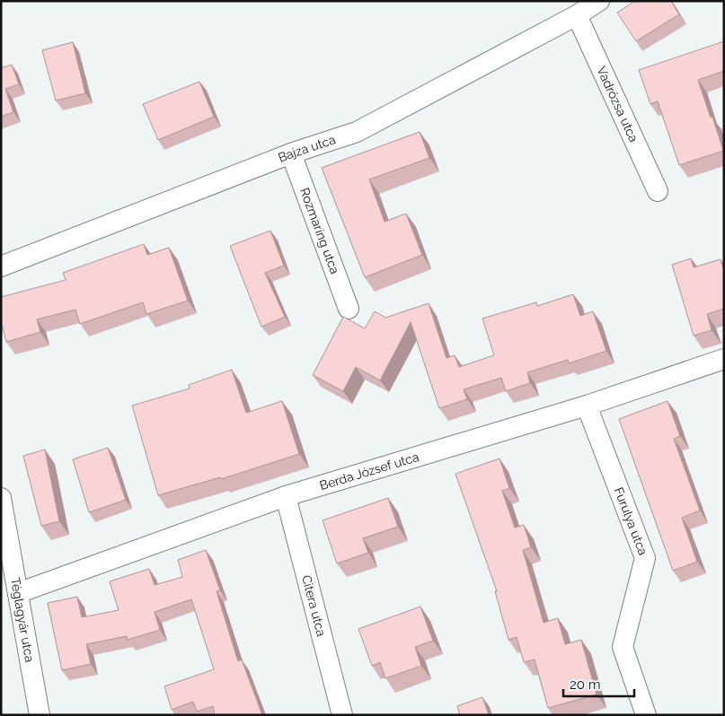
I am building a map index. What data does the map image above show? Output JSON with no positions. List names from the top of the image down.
{
  "streets": {
    "street": [
      "Vadrózsa utca",
      "Bajza utca",
      "Rozmaring utca",
      "Berda József utca",
      "Furulya utca",
      "Citera utca",
      "Téglagyár utca"
    ]
  },
  "crossings": [
    ["Vadrózsa utca", "Bajza utca"],
    ["Bajza utca", "Rozmaring utca"],
    ["Berda József utca", "Furulya utca"],
    ["Berda József utca", "Citera utca"],
    ["Berda József utca", "Téglagyár utca"]
  ],
  "scale_bar": "20 m"
}
